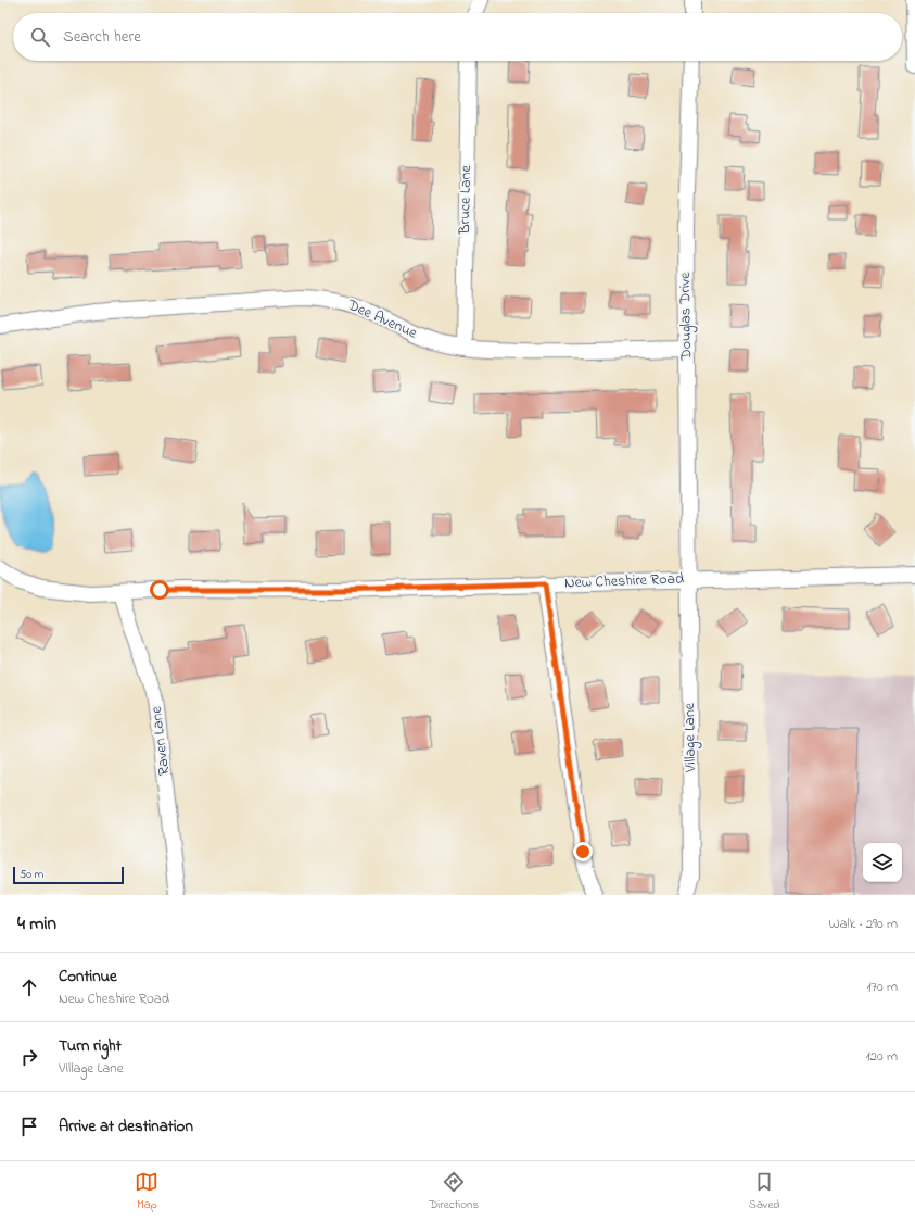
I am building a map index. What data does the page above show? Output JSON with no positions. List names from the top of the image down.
{
  "streets": {
    "street": [
      "Bruce Lane",
      "Douglas Drive",
      "Dee Avenue",
      "New Cheshire Road",
      "Village Lane",
      "Raven Lane"
    ]
  },
  "crossings": [
    ["Bruce Lane", "Dee Avenue"],
    ["Douglas Drive", "Dee Avenue"],
    ["Douglas Drive", "New Cheshire Road"],
    ["Douglas Drive", "Village Lane"],
    ["New Cheshire Road", "Village Lane"],
    ["New Cheshire Road", "Raven Lane"]
  ],
  "scale_bar": "50 m",
  "page": {
    "search": "Search here",
    "scale": "50 m",
    "heading": ["4 min", "Walk · 290 m"],
    "list": [
      ["Continue", "New Cheshire Road", "170 m"],
      ["Turn right", "Village Lane", "120 m"],
      "Arrive at destination"
    ],
    "nav": ["Map", "Directions", "Saved"]
  }
}
